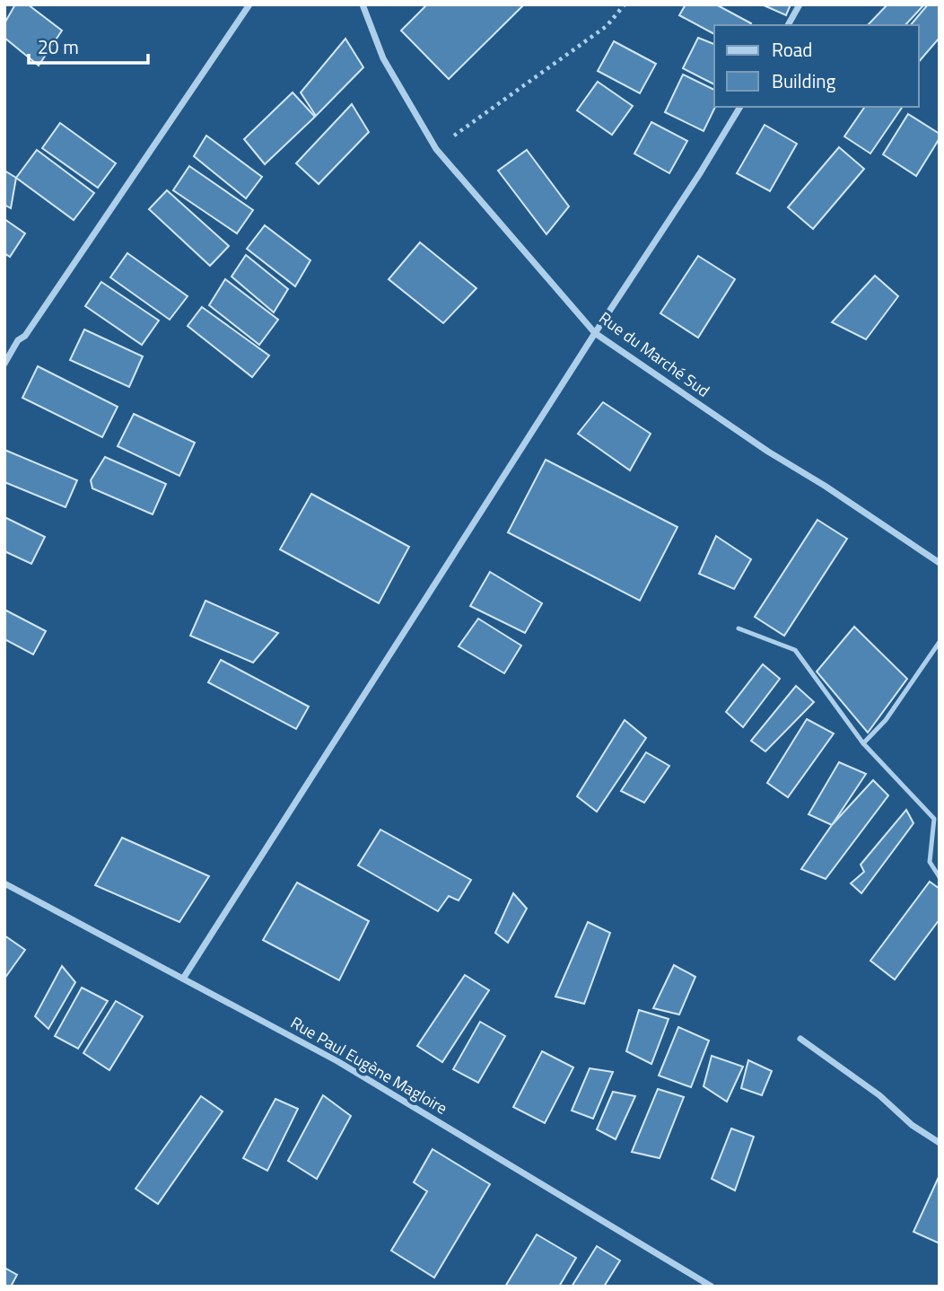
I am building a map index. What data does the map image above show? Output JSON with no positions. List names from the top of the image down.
{
  "streets": {
    "street": ["Rue du Marché Sud", "Rue Paul Eugène Magloire"]
  },
  "legend": ["Road", "Building"],
  "scale_bar": "20 m"
}
